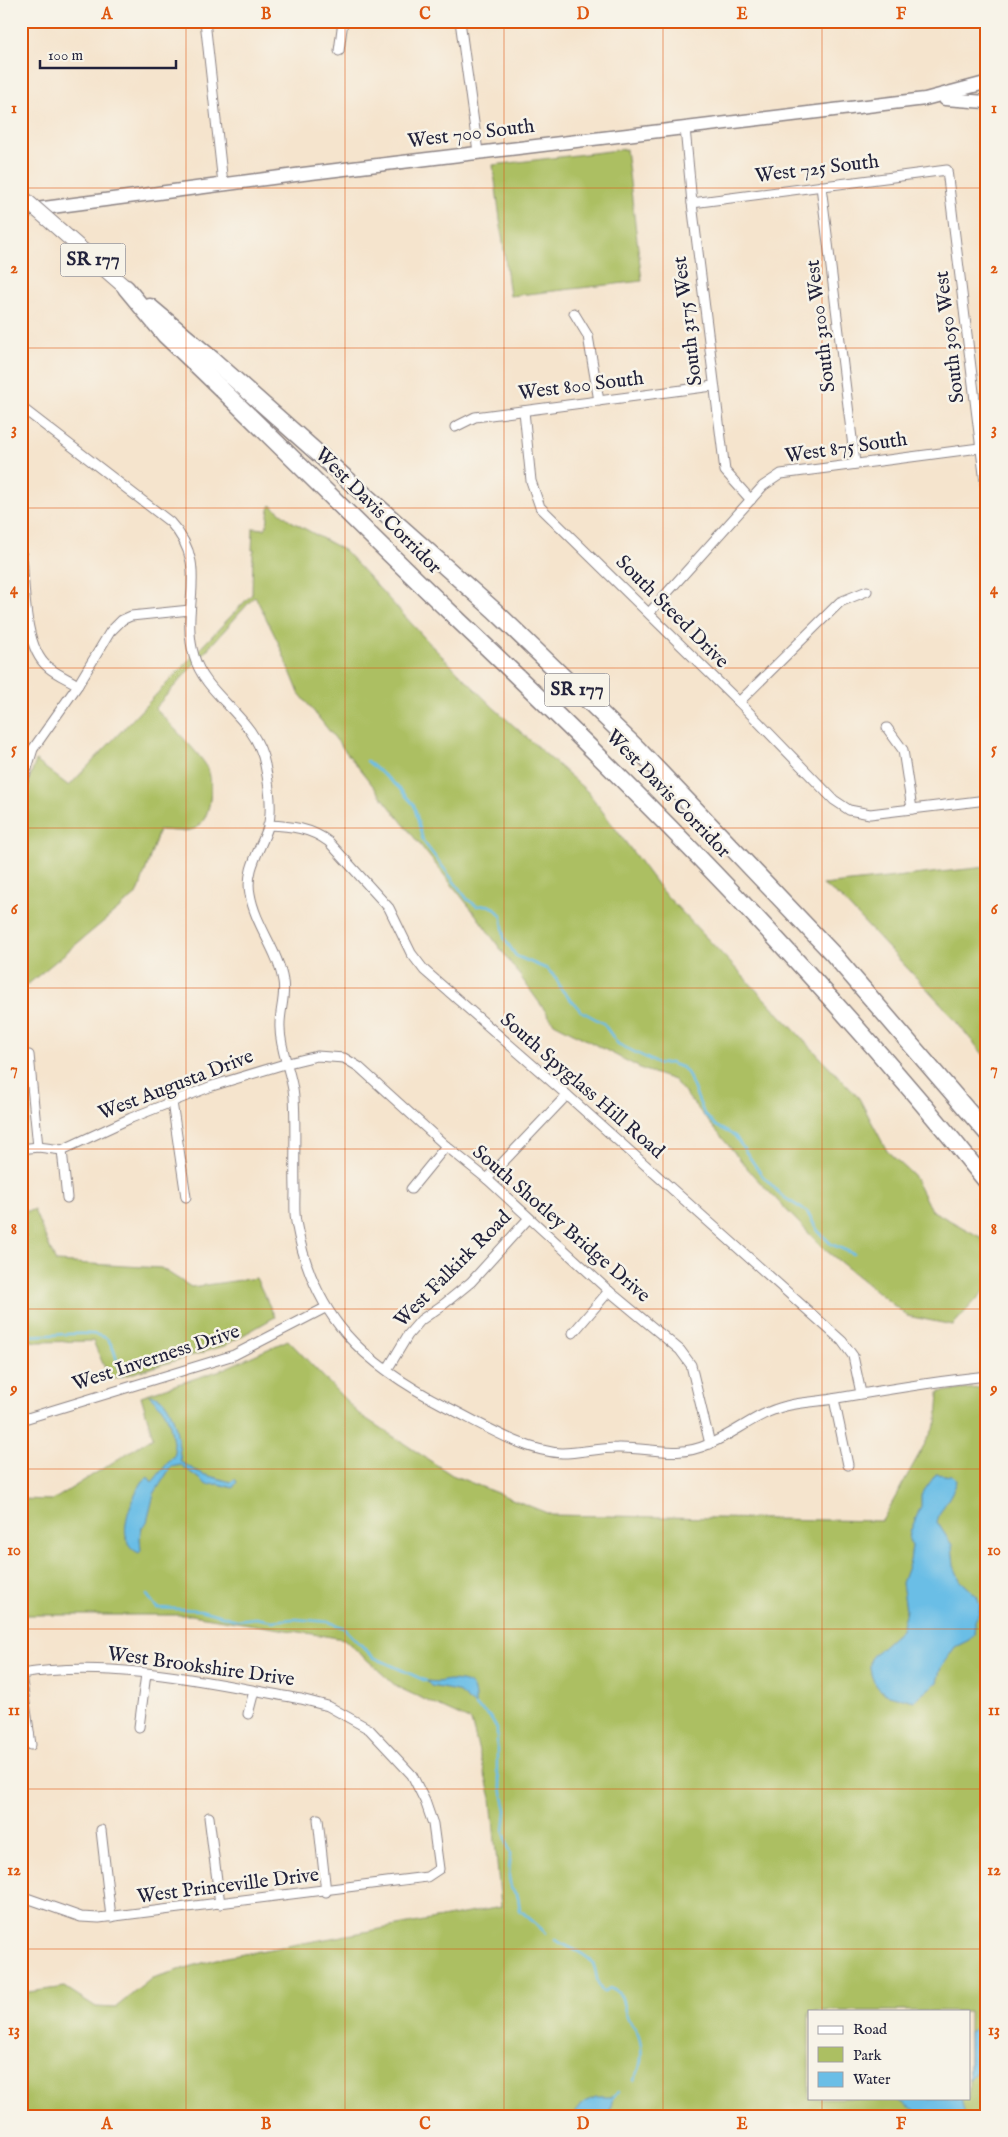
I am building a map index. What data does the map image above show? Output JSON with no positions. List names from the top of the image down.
{
  "streets": {
    "highway": ["SR 177", "West Davis Corridor"],
    "street": [
      "West 700 South",
      "West 725 South",
      "South 3175 West",
      "South 3100 West",
      "South 3050 West",
      "West 800 South",
      "West 875 South",
      "South Steed Drive",
      "West Augusta Drive",
      "South Spyglass Hill Road",
      "South Shotley Bridge Drive",
      "West Falkirk Road",
      "West Inverness Drive",
      "West Brookshire Drive",
      "West Princeville Drive"
    ]
  },
  "crossings": [
    ["West 700 South", "South 3175 West"],
    ["West 725 South", "South 3175 West"],
    ["West 725 South", "South 3100 West"],
    ["West 725 South", "South 3050 West"],
    ["South 3175 West", "West 800 South"],
    ["South 3175 West", "West 875 South"],
    ["South 3100 West", "West 875 South"],
    ["South 3050 West", "West 875 South"],
    ["West 800 South", "South Steed Drive"],
    ["West 875 South", "South Steed Drive"],
    ["West Augusta Drive", "South Shotley Bridge Drive"],
    ["South Shotley Bridge Drive", "West Falkirk Road"],
    ["West Brookshire Drive", "West Princeville Drive"]
  ],
  "legend": ["Road", "Park", "Water"],
  "scale_bar": "100 m",
  "grid": {
    "columns": [
      "A",
      "B",
      "C",
      "D",
      "E",
      "F"
    ],
    "rows": [
      "1",
      "2",
      "3",
      "4",
      "5",
      "6",
      "7",
      "8",
      "9",
      "10",
      "11",
      "12",
      "13"
    ]
  }
}
